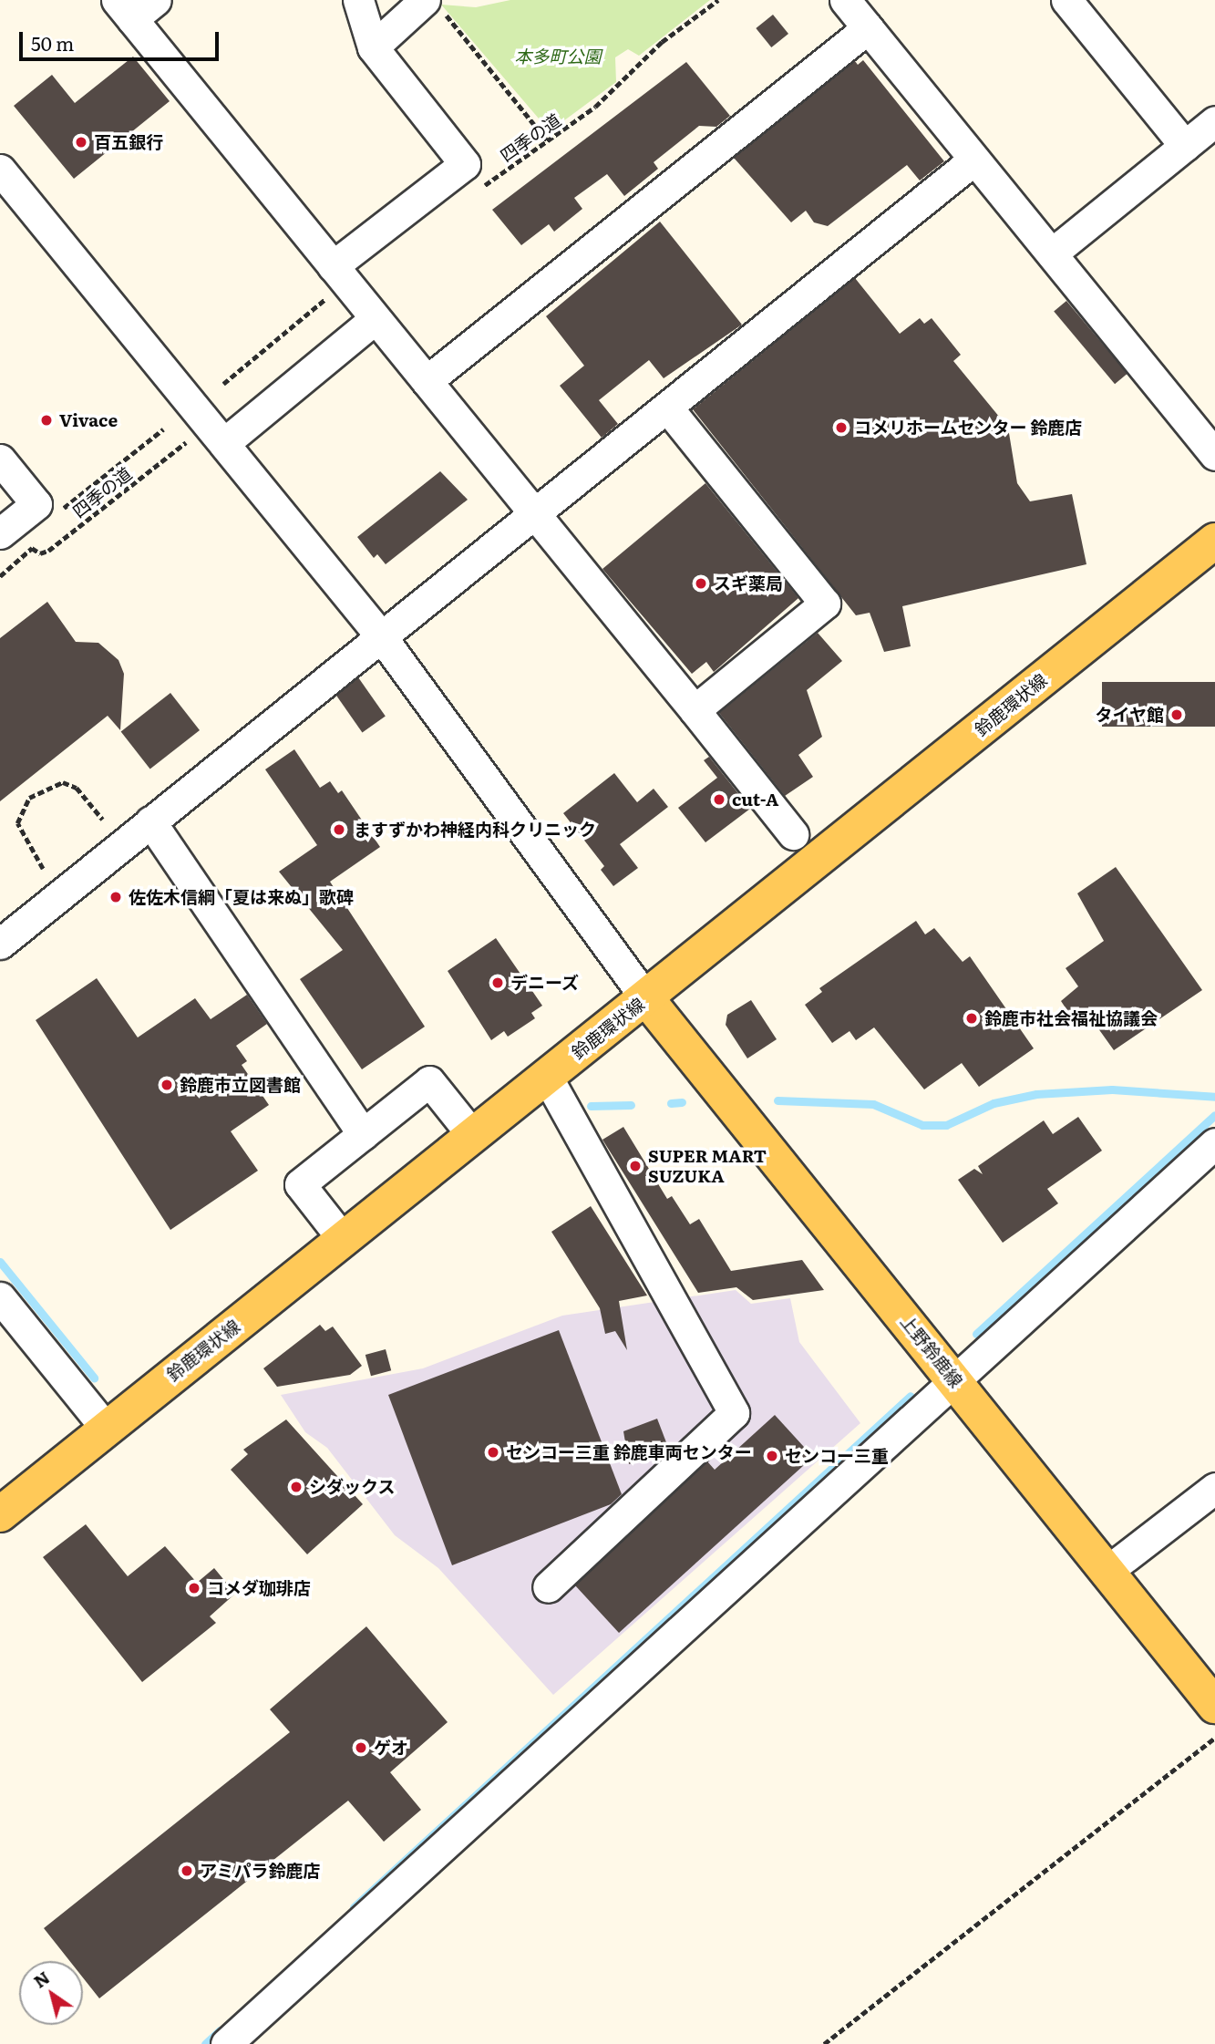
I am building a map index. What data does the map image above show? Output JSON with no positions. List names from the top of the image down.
{
  "streets": {
    "main road": ["鈴鹿環状線", "上野鈴鹿線"],
    "path": ["四季の道"]
  },
  "crossings": [
    ["鈴鹿環状線", "上野鈴鹿線"]
  ],
  "parks": ["本多町公園"],
  "places": [
    "百五銀行",
    "Vivace",
    "コメリホームセンター 鈴鹿店",
    "スギ薬局",
    "タイヤ館",
    "cut-A",
    "ますずかわ神経内科クリニック",
    "佐佐木信綱「夏は来ぬ」歌碑",
    "デニーズ",
    "鈴鹿市社会福祉協議会",
    "鈴鹿市立図書館",
    "SUPER MART SUZUKA",
    "センコー三重 鈴鹿車両センター",
    "センコー三重",
    "シダックス",
    "コメダ珈琲店",
    "ゲオ",
    "アミパラ鈴鹿店"
  ],
  "scale_bar": "50 m",
  "north": "top left"
}
